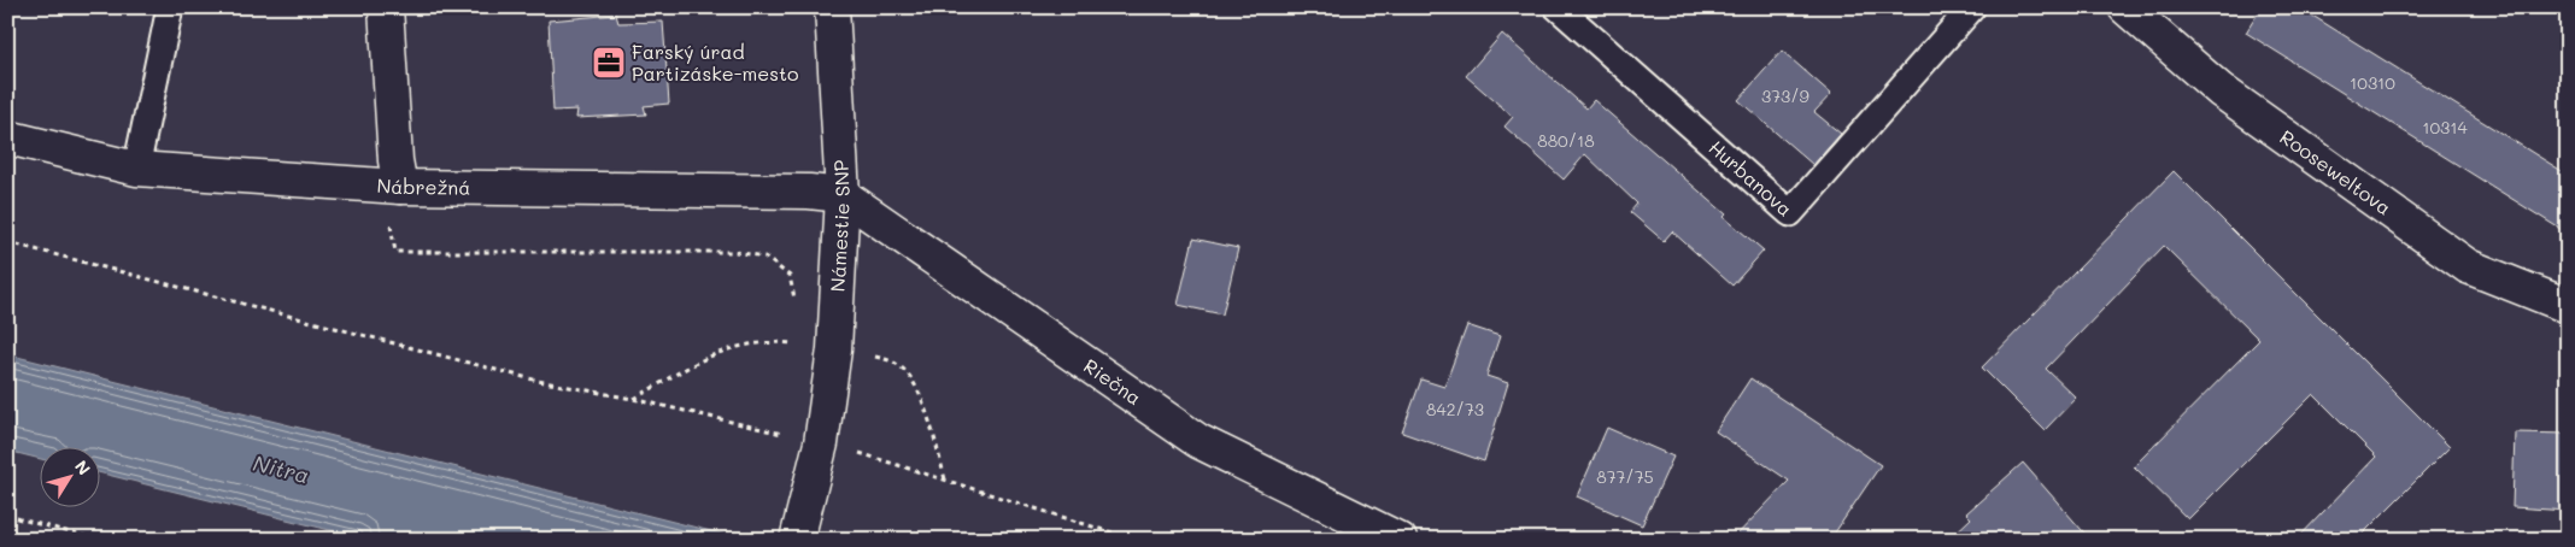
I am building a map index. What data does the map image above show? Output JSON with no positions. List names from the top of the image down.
{
  "streets": {
    "street": [
      "Rooseweltova",
      "Nábrežná",
      "Námestie SNP",
      "Riečna"
    ],
    "lane": ["Hurbanova"]
  },
  "crossings": [
    ["Nábrežná", "Námestie SNP"],
    ["Nábrežná", "Riečna"],
    ["Námestie SNP", "Riečna"]
  ],
  "water": ["Nitra"],
  "places": {
    "office": ["Farský úrad Partizáske-mesto"]
  },
  "house_numbers": [
    "10310",
    "373/9",
    "10314",
    "880/18",
    "842/73",
    "877/75"
  ],
  "north": "top right"
}
